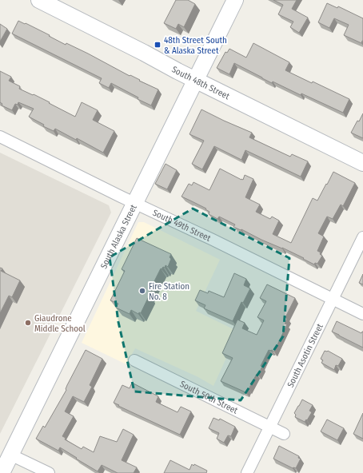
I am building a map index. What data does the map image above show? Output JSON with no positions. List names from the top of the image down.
{
  "streets": {
    "street": [
      "South 48th Street",
      "South 49th Street",
      "South Alaska Street",
      "South Asotin Street",
      "South 50th Street"
    ]
  },
  "crossings": [
    ["South 48th Street", "South Alaska Street"],
    ["South 49th Street", "South Alaska Street"],
    ["South 49th Street", "South Asotin Street"],
    ["South Asotin Street", "South 50th Street"]
  ],
  "places": {
    "transit": ["48th Street South & Alaska Street"],
    "other": ["Fire Station No. 8", "Giaudrone Middle School"]
  }
}
